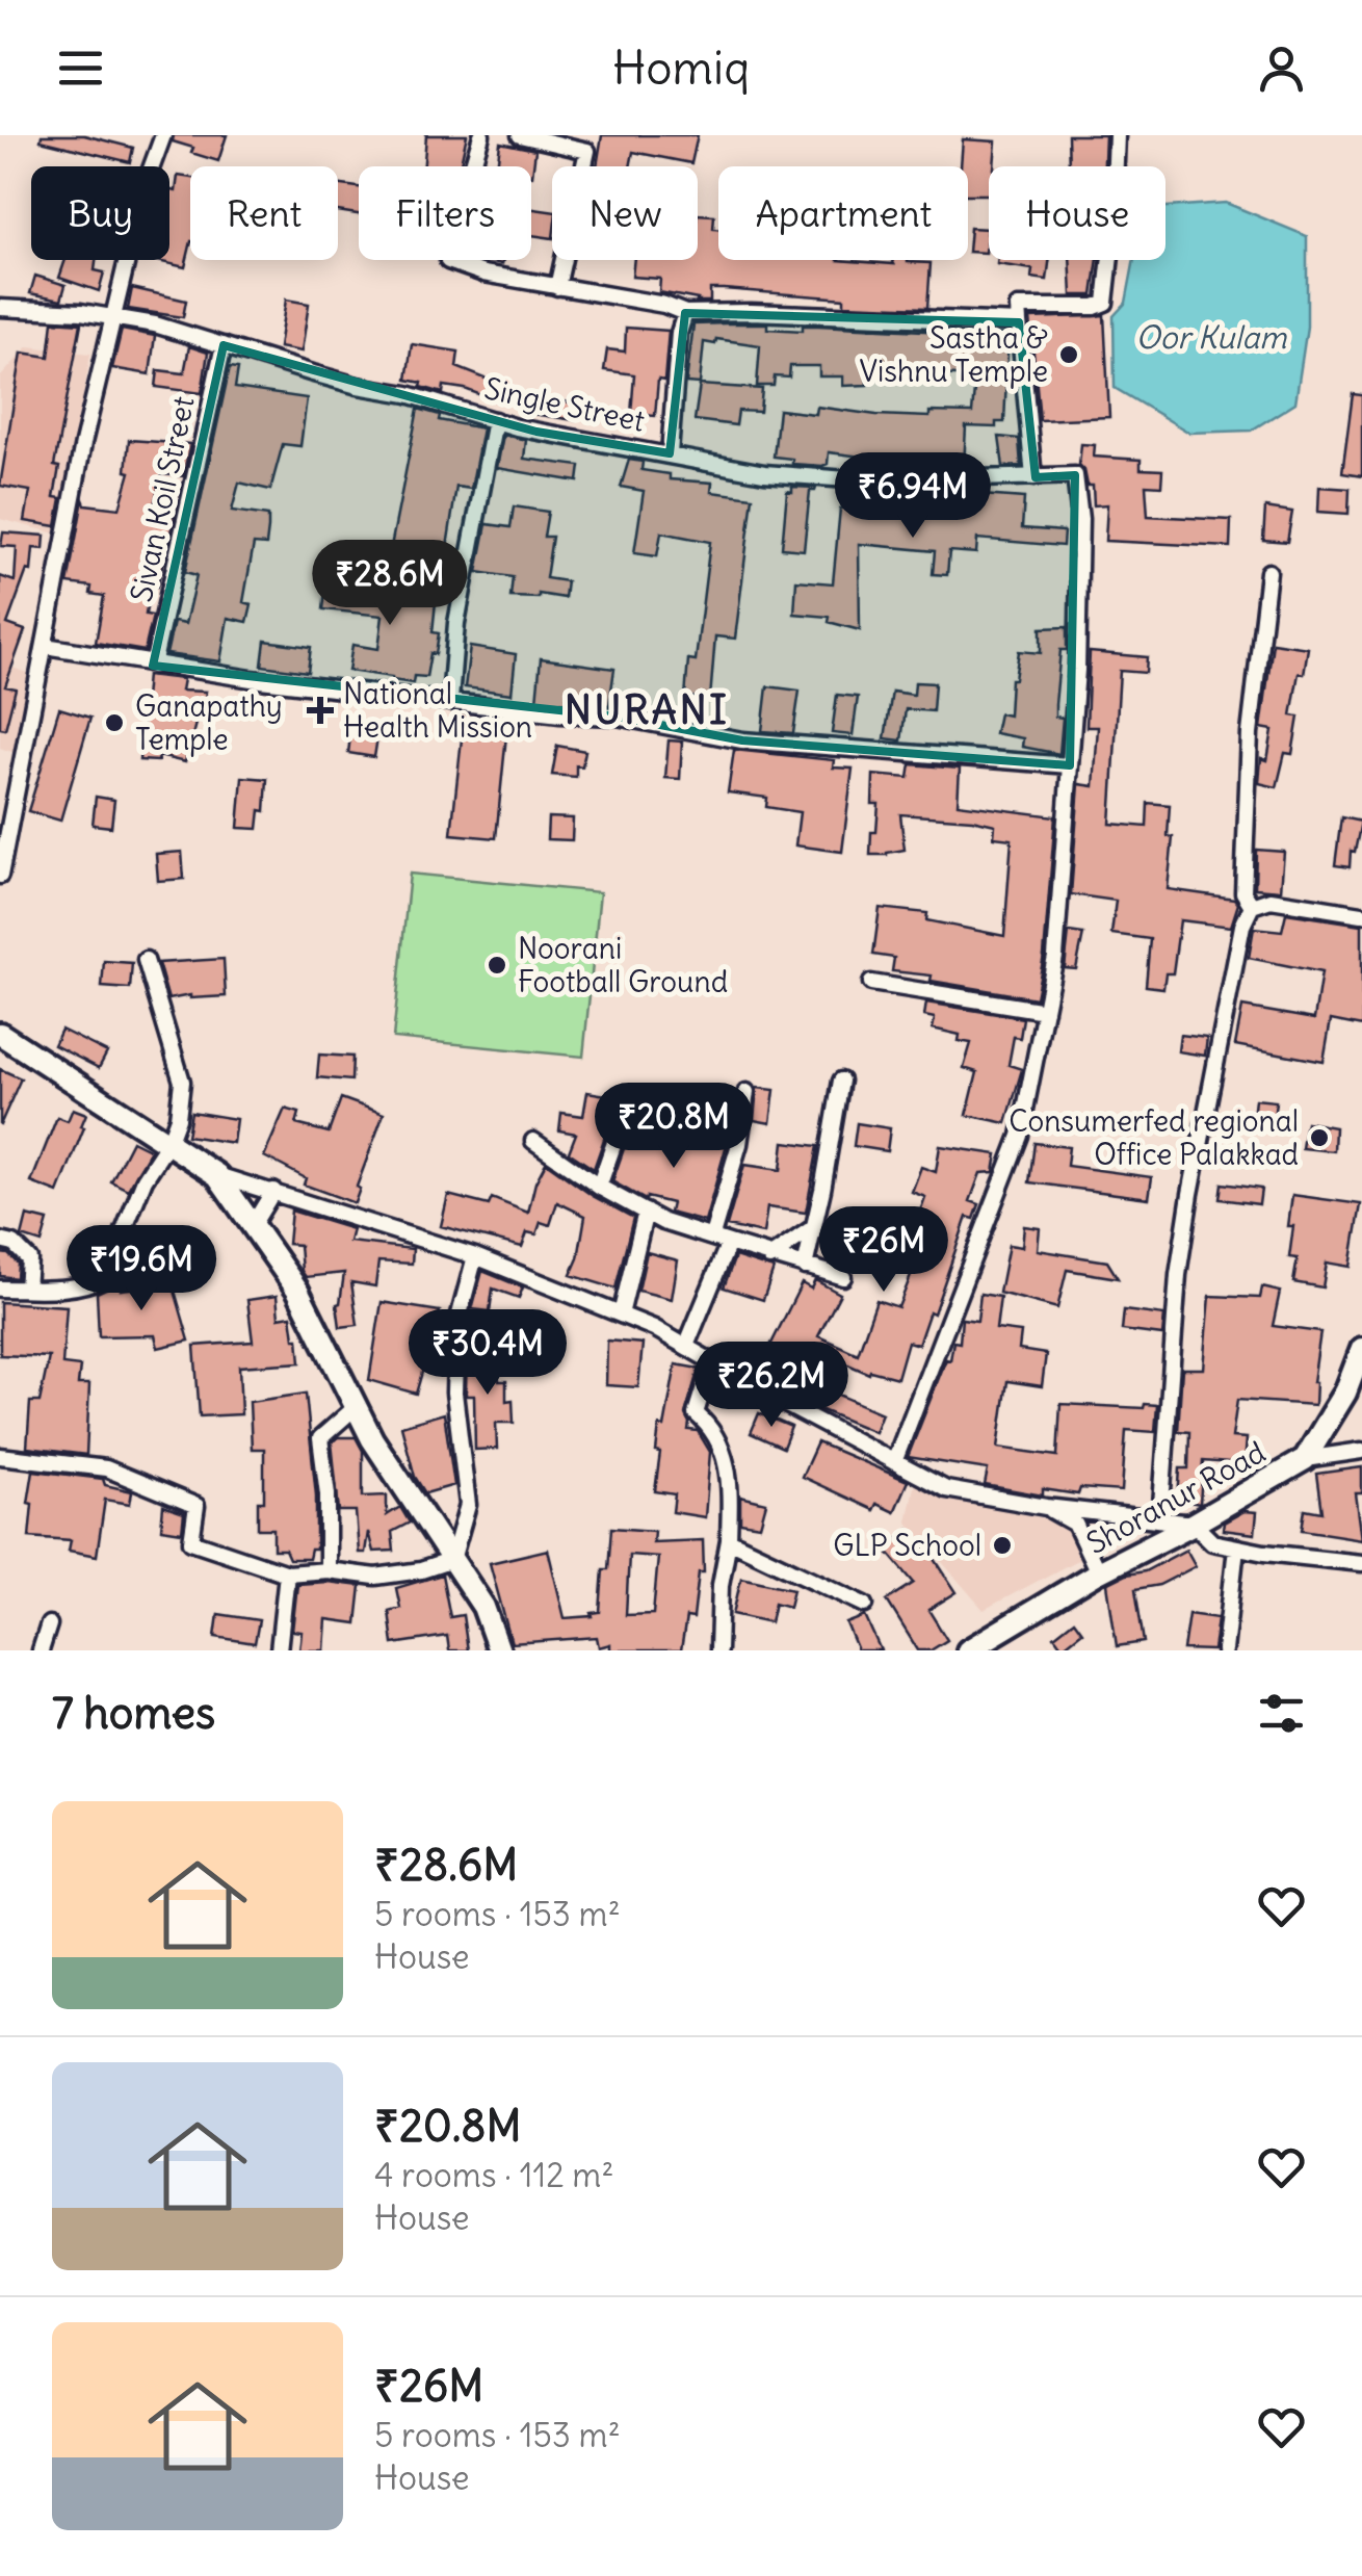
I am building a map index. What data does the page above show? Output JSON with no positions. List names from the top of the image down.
{
  "streets": {
    "street": ["Single Street", "Sivan Koil Street", "Shoranur Road"]
  },
  "crossings": [
    ["Single Street", "Sivan Koil Street"]
  ],
  "districts": ["NURANI"],
  "water": ["Oor Kulam"],
  "places": {
    "other": [
      "Sastha & Vishnu Temple",
      "Ganapathy Temple",
      "Noorani Football Ground",
      "Consumerfed regional Office Palakkad",
      "GLP School"
    ],
    "health": ["National Health Mission"]
  },
  "page": {
    "header": "Homiq",
    "chip": [
      "Buy",
      "Rent",
      "Filters",
      "New",
      "Apartment",
      "House"
    ],
    "price": [
      "₹6.94M",
      "₹28.6M",
      "₹20.8M",
      "₹26M",
      "₹19.6M",
      "₹30.4M",
      "₹26.2M"
    ],
    "heading": "7 homes",
    "list": [
      {
        "name": "₹28.6M",
        "note": "5 rooms · 153 m² · House"
      },
      {
        "name": "₹20.8M",
        "note": "4 rooms · 112 m² · House"
      },
      {
        "name": "₹26M",
        "note": "5 rooms · 153 m² · House"
      }
    ]
  }
}
